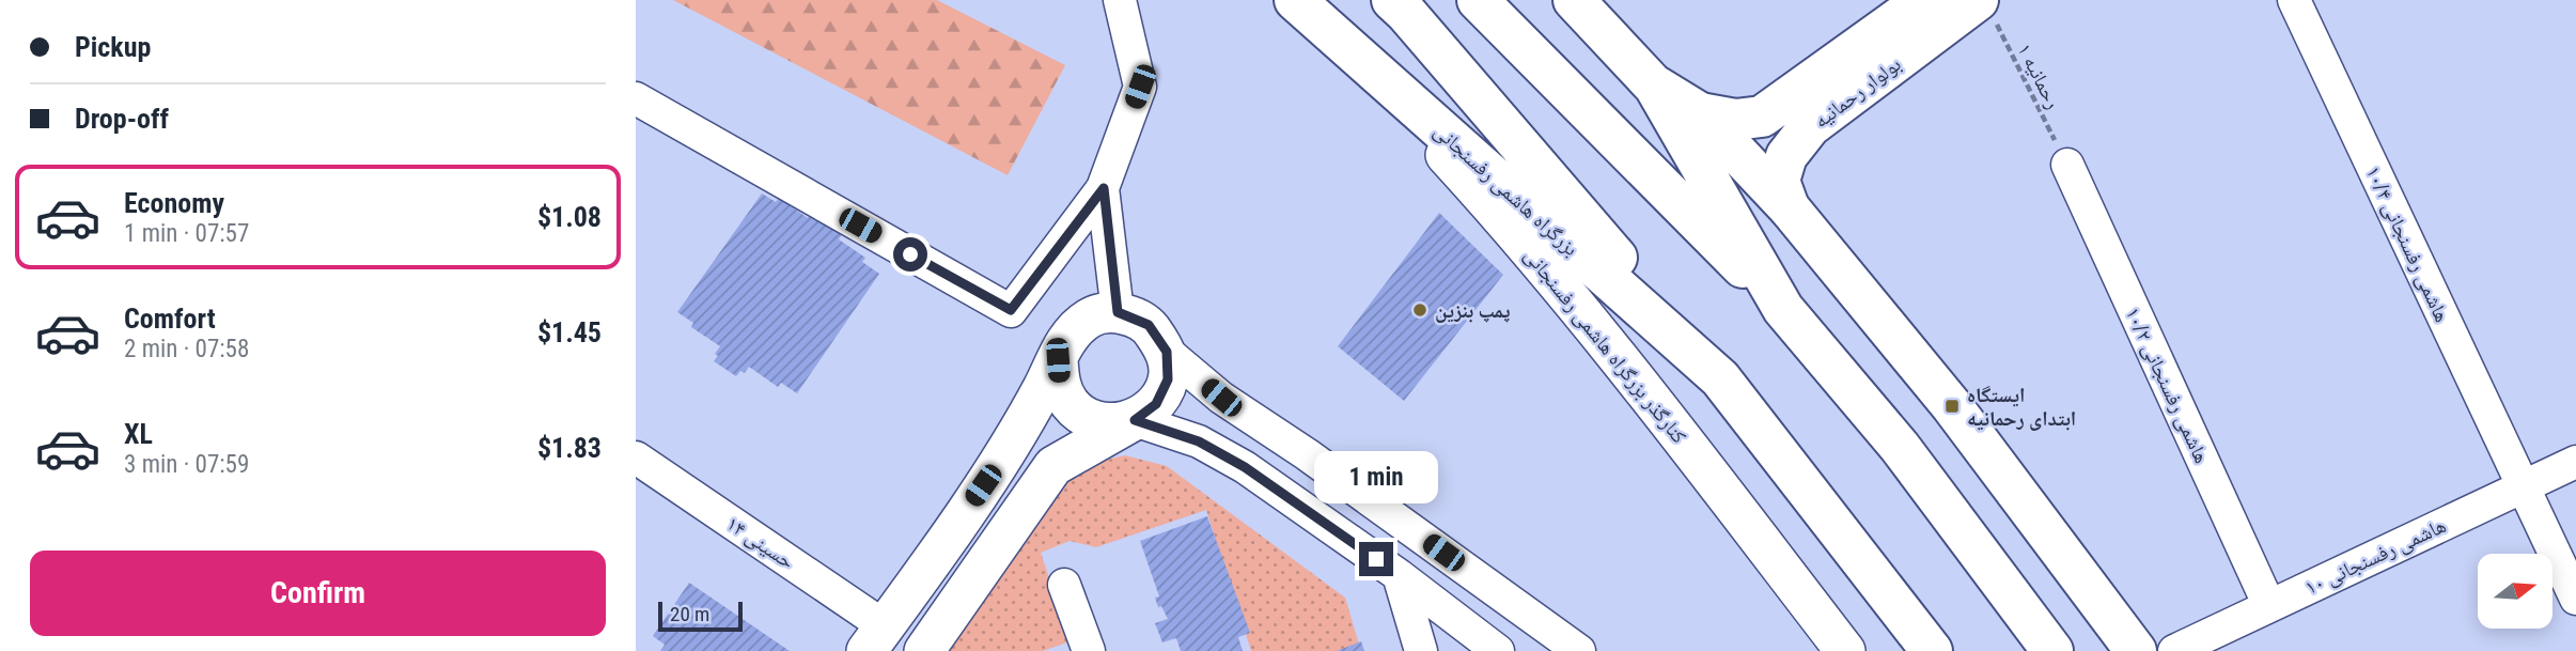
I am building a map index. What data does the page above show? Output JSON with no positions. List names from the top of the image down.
{
  "streets": {
    "main road": ["بولوار رحمانیه", "بزرگراه هاشمی رفسنجانی"],
    "street": [
      "هاشمی رفسنجانی ۱۰/۴",
      "کنارگذر بزرگراه هاشمی رفسنجانی",
      "هاشمی رفسنجانی ۱۰/۲",
      "حسینی ۱۴",
      "هاشمی رفسنجانی ۱۰"
    ],
    "path": ["رحمانیه ۱"]
  },
  "crossings": [
    ["رحمانیه ۱", "بولوار رحمانیه"],
    ["رحمانیه ۱", "هاشمی رفسنجانی ۱۰/۲"],
    ["بزرگراه هاشمی رفسنجانی", "کنارگذر بزرگراه هاشمی رفسنجانی"],
    ["هاشمی رفسنجانی ۱۰/۴", "هاشمی رفسنجانی ۱۰"],
    ["هاشمی رفسنجانی ۱۰/۲", "هاشمی رفسنجانی ۱۰"]
  ],
  "places": {
    "other": ["پمپ بنزین"],
    "transit": ["ایستگاه ابتدای رحمانیه"]
  },
  "scale_bar": "20 m",
  "north": "right",
  "page": {
    "banner": ["Pickup", "Drop-off"],
    "list": [
      {
        "name": "Economy",
        "note": "1 min · 07:57",
        "value": "$1.08"
      },
      {
        "name": "Comfort",
        "note": "2 min · 07:58",
        "value": "$1.45"
      },
      {
        "name": "XL",
        "note": "3 min · 07:59",
        "value": "$1.83"
      }
    ],
    "bubble": "1 min",
    "buttons": "Confirm",
    "scale": "20 m"
  }
}
